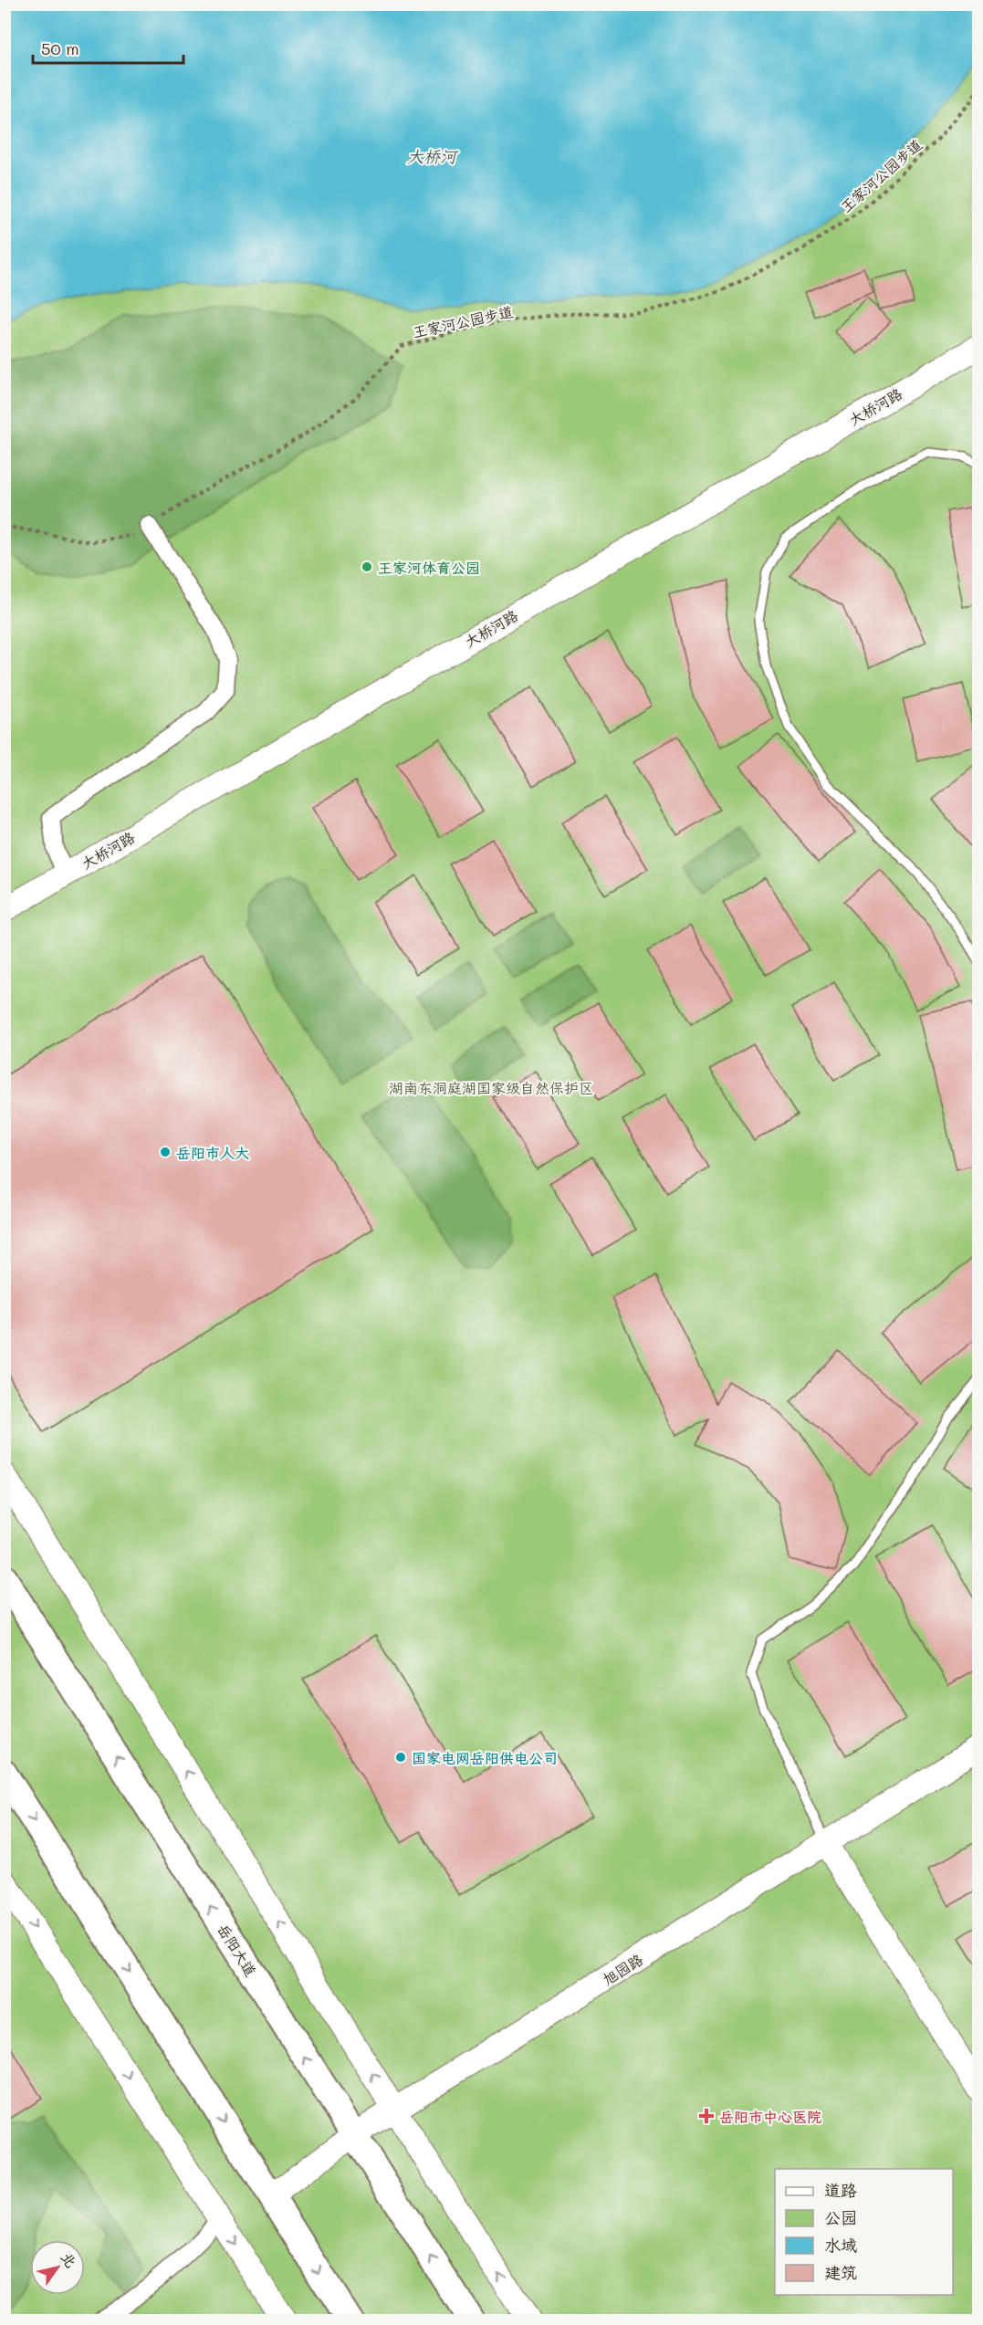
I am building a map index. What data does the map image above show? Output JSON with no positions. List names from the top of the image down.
{
  "streets": {
    "main road": ["岳阳大道"],
    "street": ["大桥河路", "旭园路"],
    "path": ["王家河公园步道"]
  },
  "crossings": [
    ["岳阳大道", "旭园路"]
  ],
  "water": ["大桥河"],
  "parks": ["湖南东洞庭湖国家级自然保护区"],
  "places": {
    "other": ["王家河体育公园", "岳阳市人大", "国家电网岳阳供电公司"],
    "health": ["岳阳市中心医院"]
  },
  "legend": [
    "道路",
    "公园",
    "水域",
    "建筑"
  ],
  "scale_bar": "50 m",
  "north": "top right"
}
